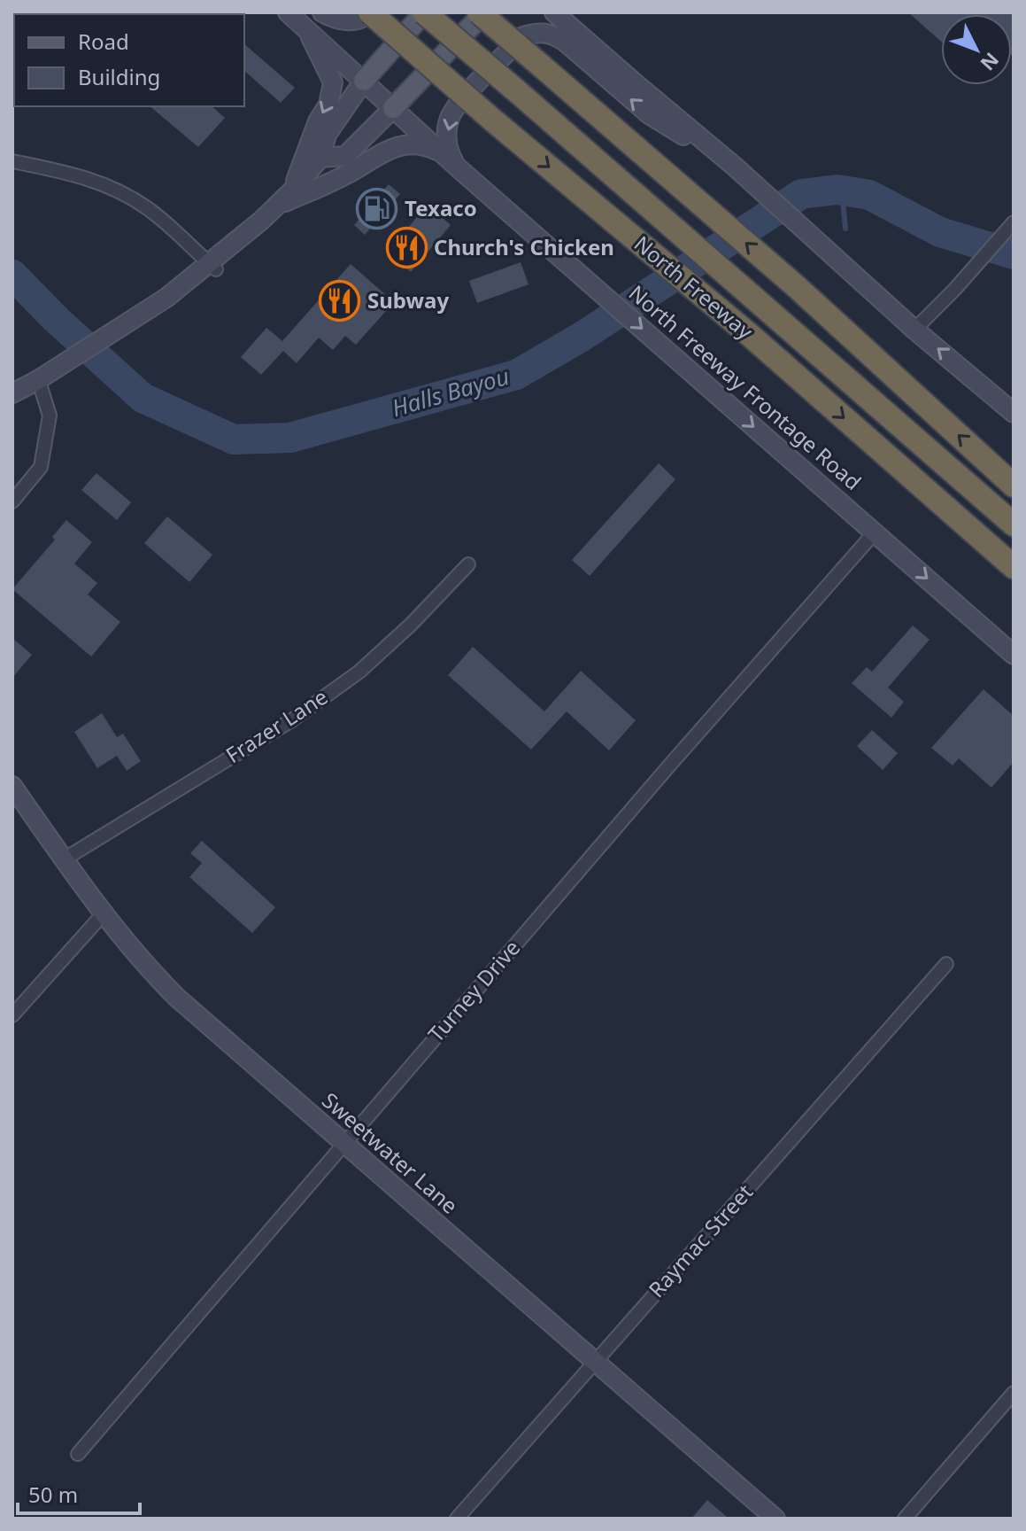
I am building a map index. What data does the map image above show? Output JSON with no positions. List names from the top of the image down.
{
  "streets": {
    "highway": ["North Freeway"],
    "main road": ["North Freeway Frontage Road", "Sweetwater Lane"],
    "street": ["Frazer Lane", "Turney Drive", "Raymac Street"]
  },
  "crossings": [
    ["North Freeway Frontage Road", "Turney Drive"],
    ["Frazer Lane", "Sweetwater Lane"],
    ["Turney Drive", "Sweetwater Lane"],
    ["Sweetwater Lane", "Raymac Street"]
  ],
  "one_way": ["North Freeway Frontage Road"],
  "water": ["Halls Bayou"],
  "places": {
    "fuel station": ["Texaco"],
    "restaurant": ["Church's Chicken", "Subway"]
  },
  "legend": ["Road", "Building"],
  "scale_bar": "50 m",
  "north": "bottom right"
}
